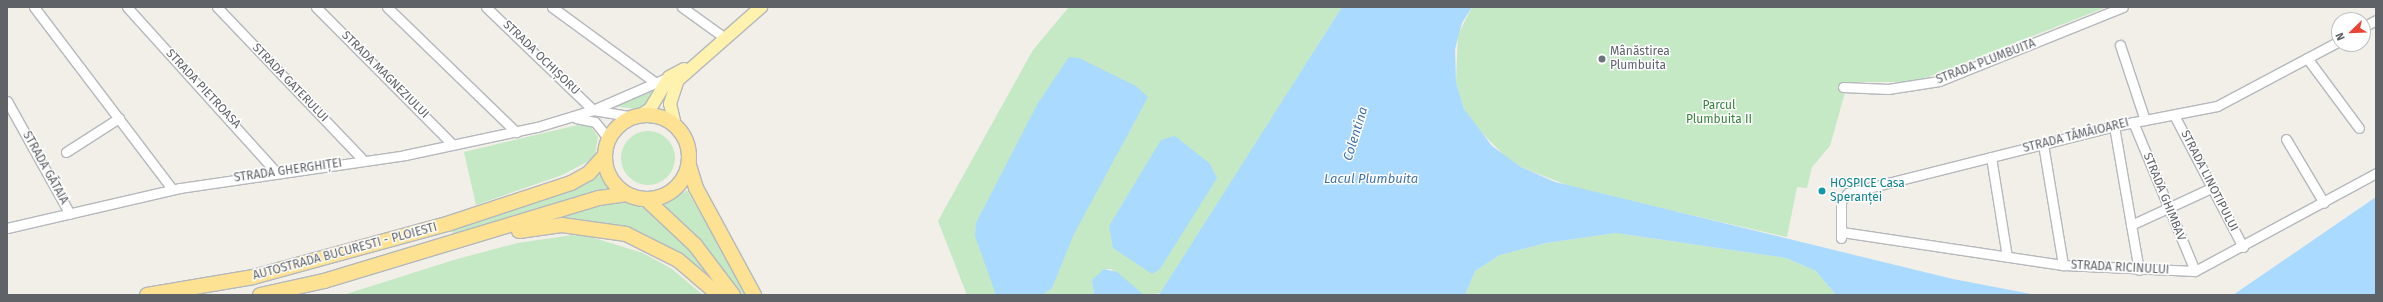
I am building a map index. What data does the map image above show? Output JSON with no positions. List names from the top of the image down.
{
  "streets": {
    "highway": ["AUTOSTRADA BUCURESTI - PLOIESTI"],
    "main road": ["STRADA GHERGHIȚEI"],
    "street": [
      "STRADA OCHIȘORU",
      "STRADA PLUMBUITA",
      "STRADA MAGNEZIULUI",
      "STRADA GATERULUI",
      "STRADA PIETROASA",
      "STRADA TĂMÂIOAREI",
      "STRADA GĂTAIA",
      "STRADA LINOTIPULUI",
      "STRADA GHIMBAV",
      "STRADA RICINULUI"
    ]
  },
  "crossings": [
    ["STRADA OCHIȘORU", "STRADA GHERGHIȚEI"],
    ["STRADA MAGNEZIULUI", "STRADA GHERGHIȚEI"],
    ["STRADA GATERULUI", "STRADA GHERGHIȚEI"],
    ["STRADA PIETROASA", "STRADA GHERGHIȚEI"],
    ["STRADA TĂMÂIOAREI", "STRADA LINOTIPULUI"],
    ["STRADA TĂMÂIOAREI", "STRADA GHIMBAV"],
    ["STRADA TĂMÂIOAREI", "STRADA RICINULUI"],
    ["STRADA GĂTAIA", "STRADA GHERGHIȚEI"],
    ["STRADA GHERGHIȚEI", "AUTOSTRADA BUCURESTI - PLOIESTI"],
    ["STRADA LINOTIPULUI", "STRADA RICINULUI"],
    ["STRADA GHIMBAV", "STRADA RICINULUI"]
  ],
  "water": ["Colentina", "Lacul Plumbuita"],
  "parks": ["Parcul Plumbuita II"],
  "places": ["Mânăstirea Plumbuita", "HOSPICE Casa Speranței"],
  "north": "bottom left"
}
